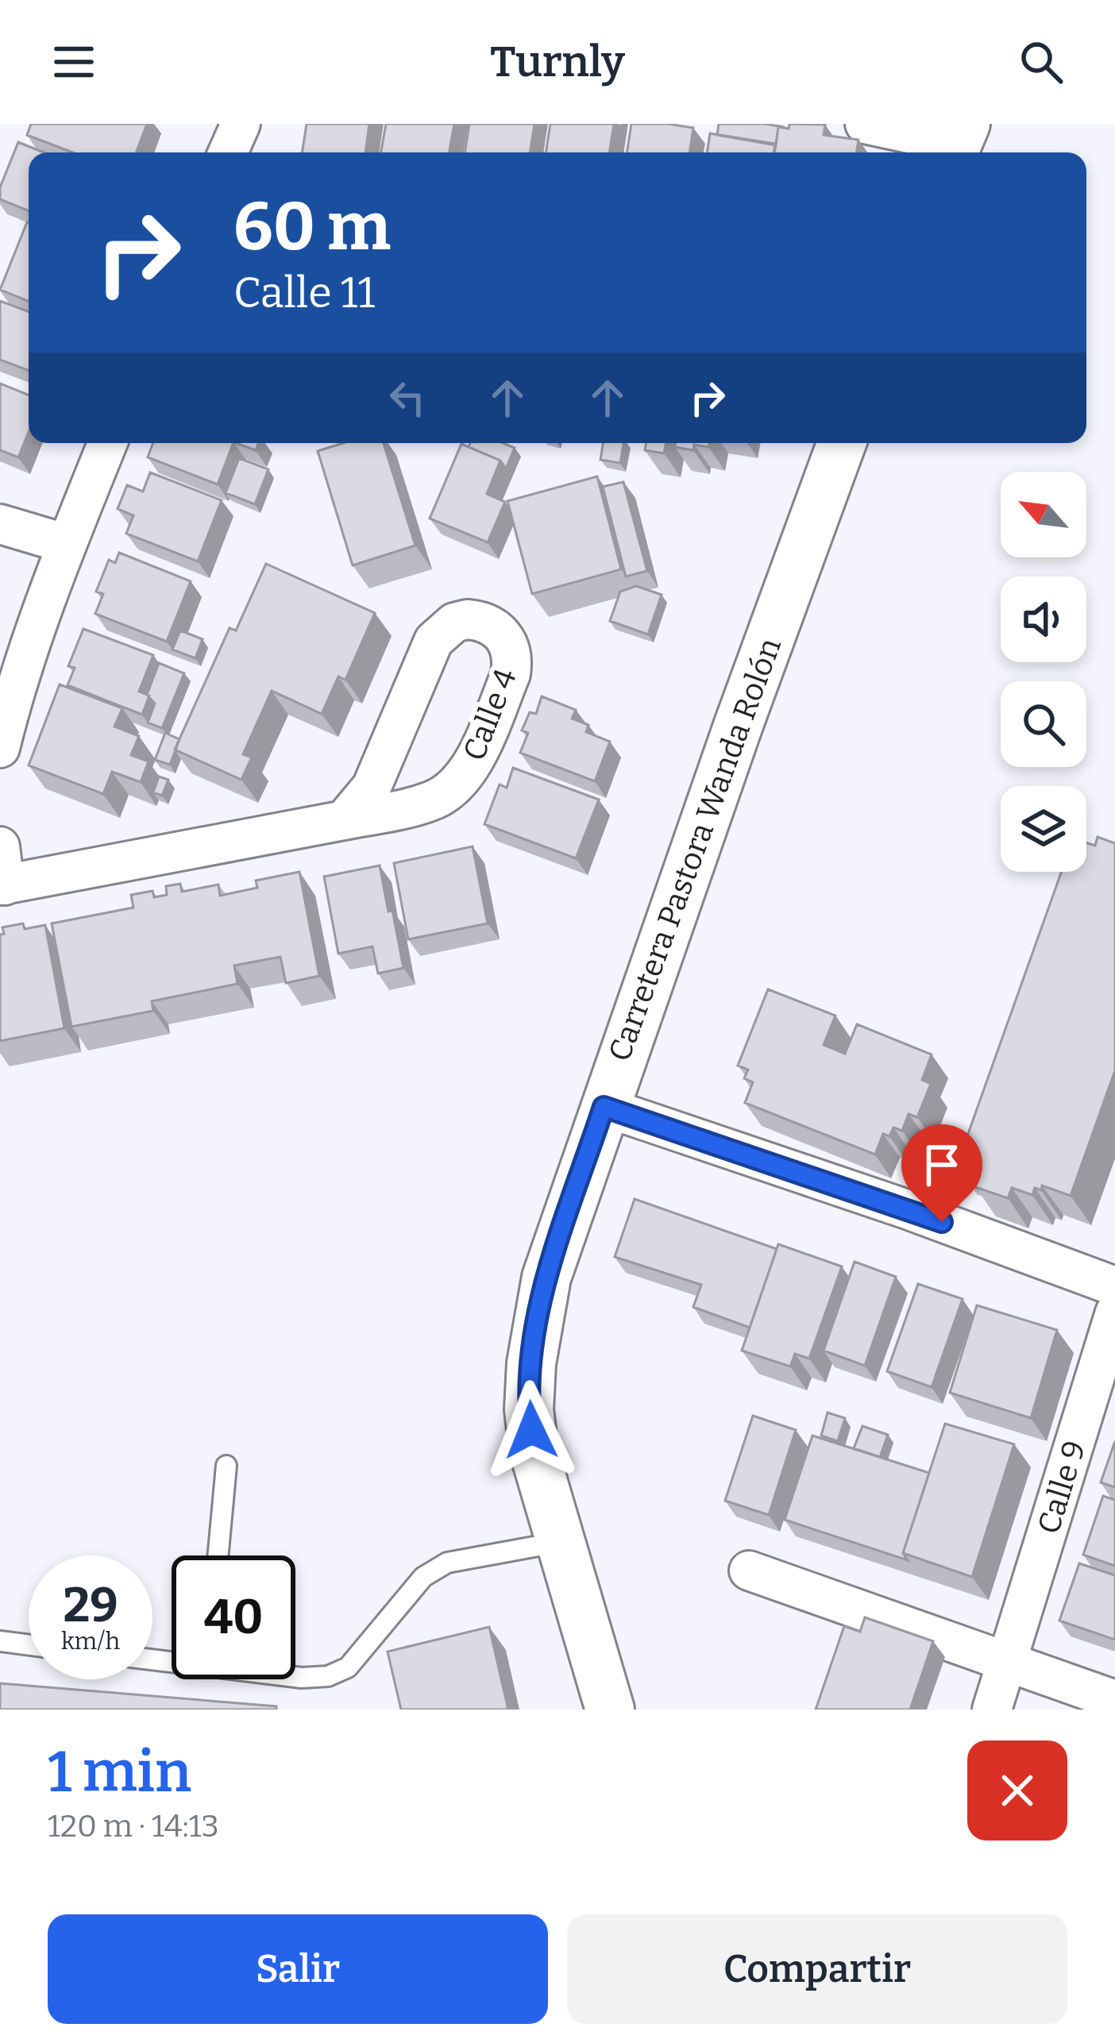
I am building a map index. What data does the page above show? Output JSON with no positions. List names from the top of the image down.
{
  "streets": {
    "street": ["Calle 4", "Carretera Pastora Wanda Rolón", "Calle 9"]
  },
  "north": "top left",
  "page": {
    "header": "Turnly",
    "turn": ["60 m", "Calle 11"],
    "speed": "29 km/h",
    "limit": "40",
    "heading": ["1 min", "120 m · 14:13"],
    "buttons": ["Salir", "Compartir"]
  }
}
